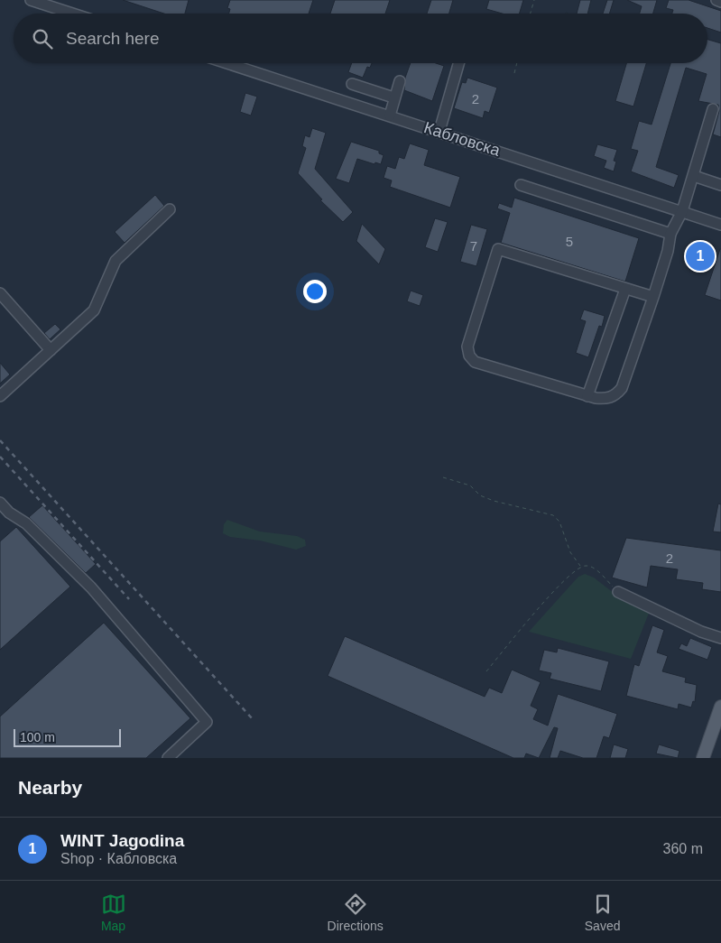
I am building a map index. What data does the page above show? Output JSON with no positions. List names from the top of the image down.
{
  "streets": {
    "street": ["Кабловска"]
  },
  "house_numbers": [
    "2",
    "5",
    "7",
    "2"
  ],
  "scale_bar": "100 m",
  "page": {
    "search": "Search here",
    "pins": "1",
    "scale": "100 m",
    "heading": "Nearby",
    "list": [
      {
        "mark": "1",
        "name": "WINT Jagodina",
        "note": "Shop · Кабловска",
        "value": "360 m"
      }
    ],
    "nav": ["Map", "Directions", "Saved"]
  }
}
